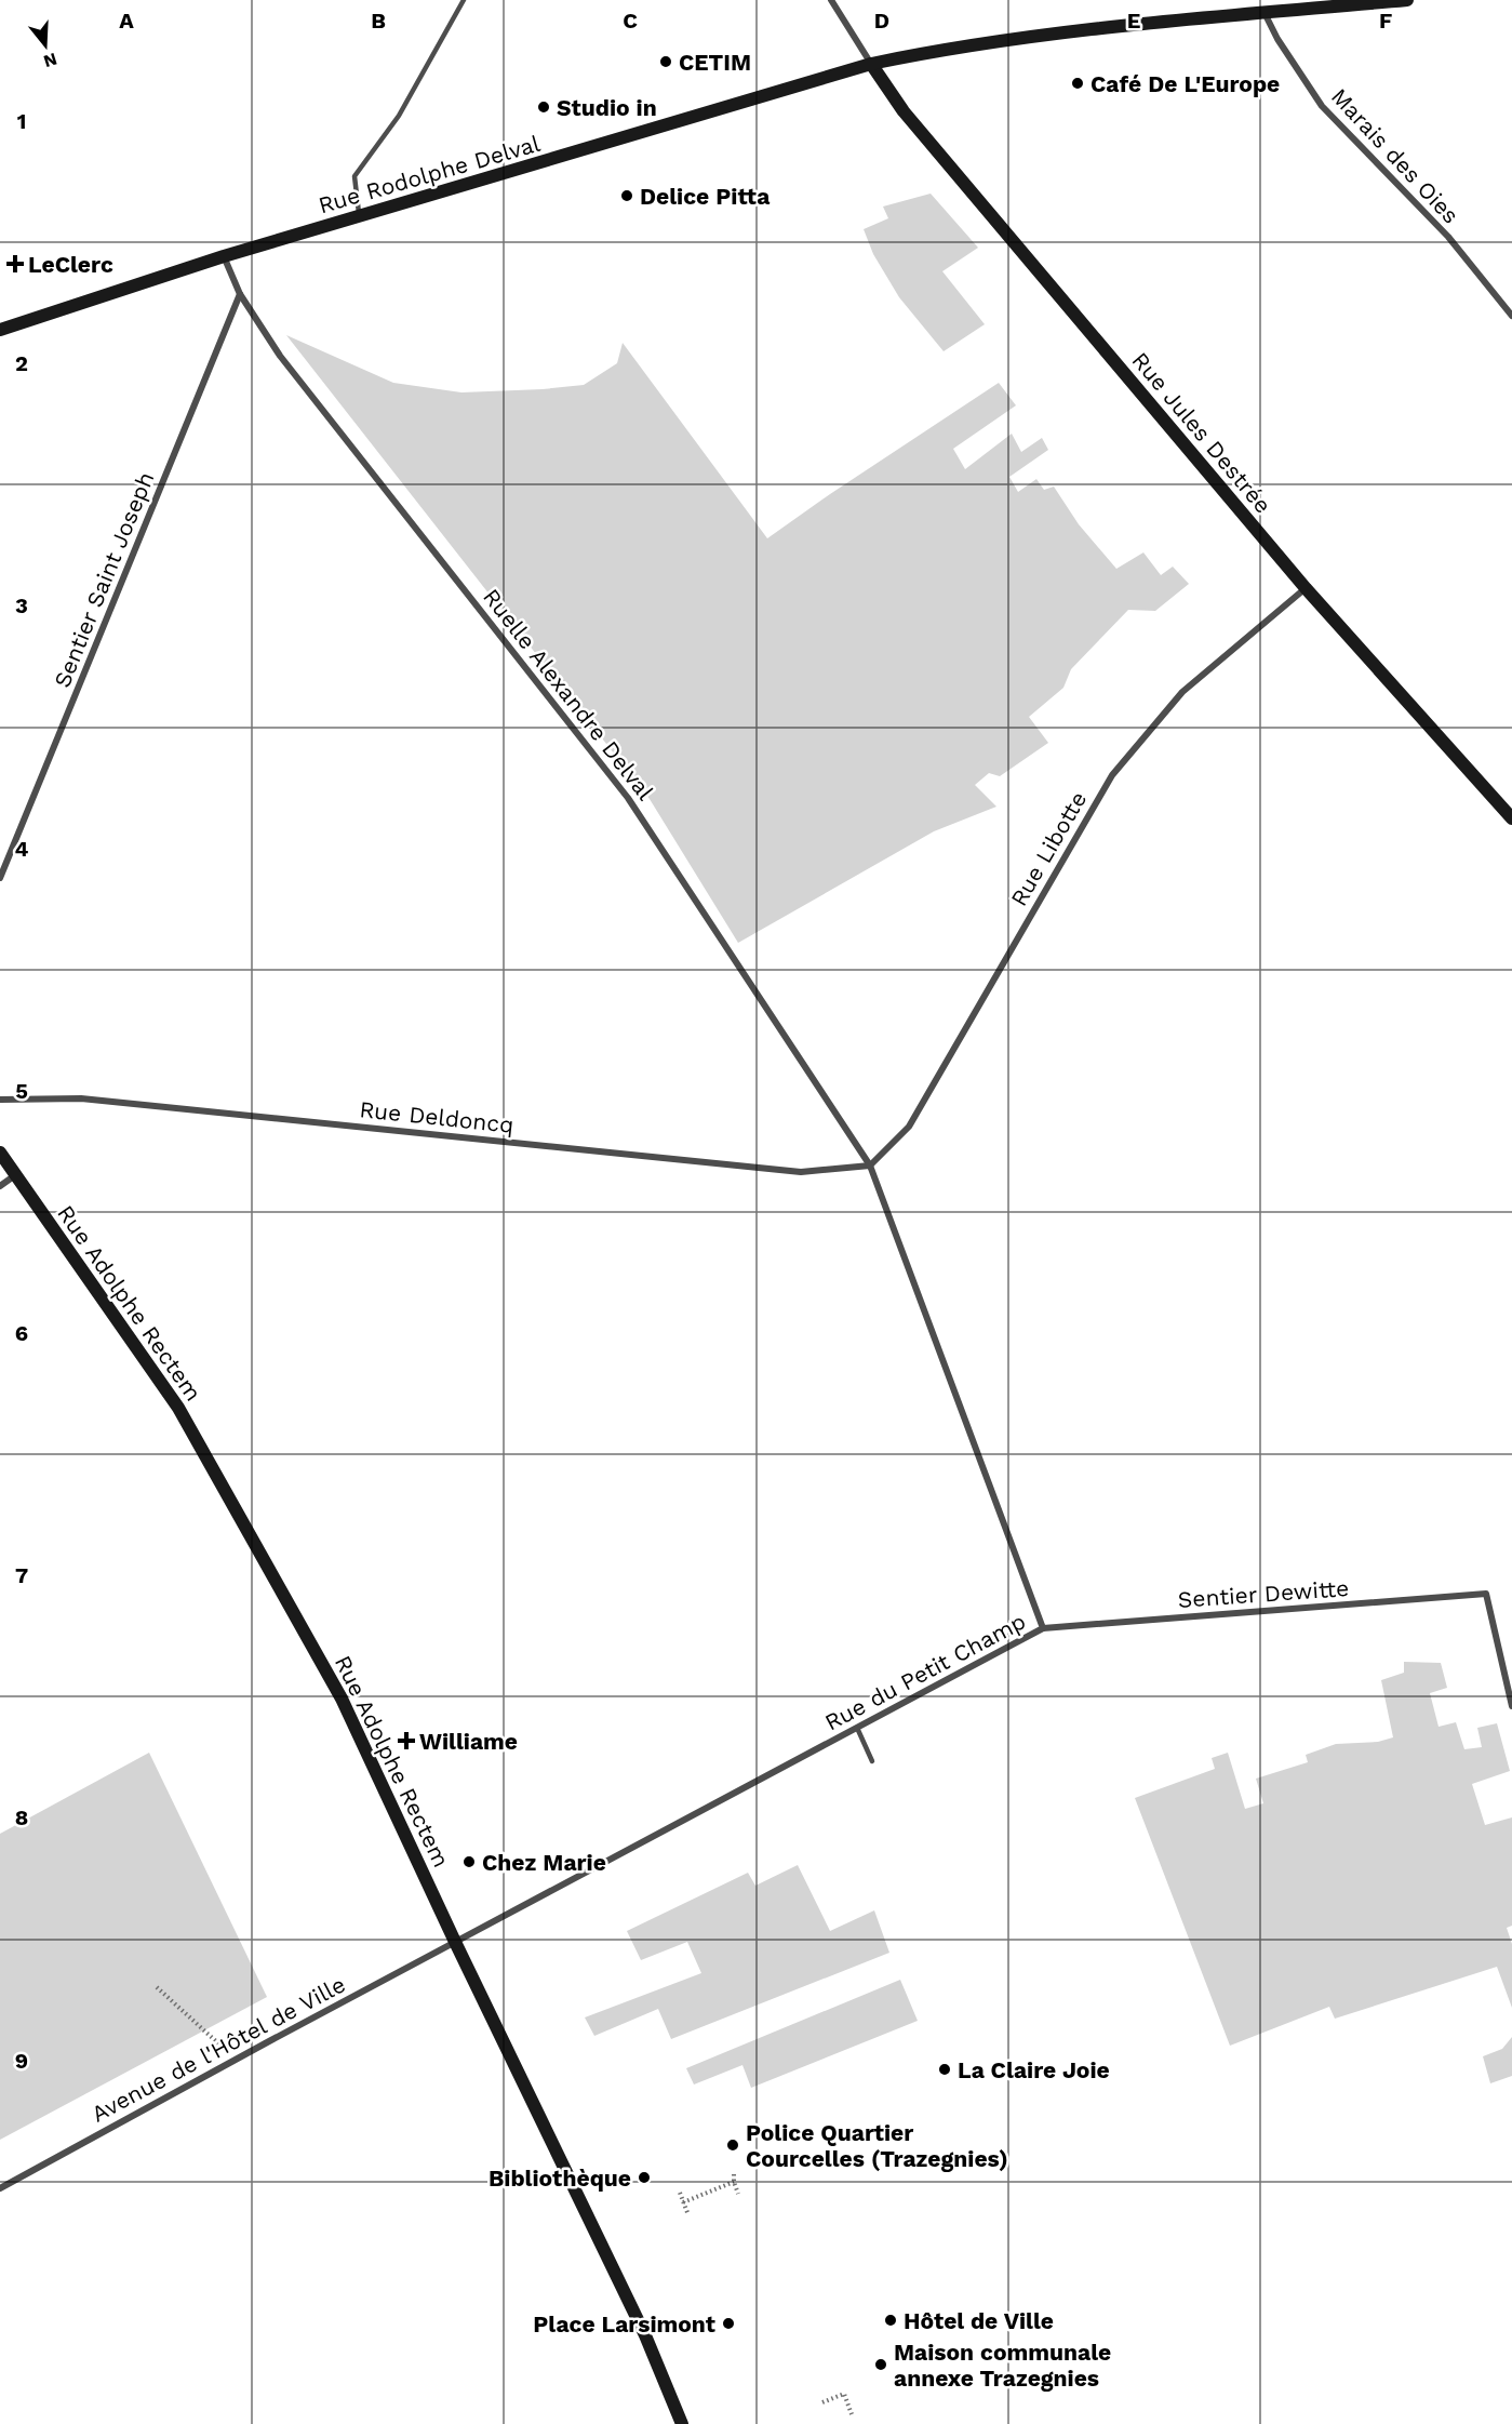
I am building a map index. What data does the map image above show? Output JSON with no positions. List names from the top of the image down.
{
  "streets": {
    "street": [
      "Marais des Oies",
      "Rue Rodolphe Delval",
      "Rue Jules Destrée",
      "Sentier Saint Joseph",
      "Ruelle Alexandre Delval",
      "Rue Libotte",
      "Rue Deldoncq",
      "Rue Adolphe Rectem",
      "Sentier Dewitte",
      "Rue du Petit Champ",
      "Avenue de l'Hôtel de Ville"
    ]
  },
  "crossings": [
    ["Marais des Oies", "Rue Rodolphe Delval"],
    ["Rue Rodolphe Delval", "Rue Jules Destrée"],
    ["Rue Rodolphe Delval", "Ruelle Alexandre Delval"],
    ["Rue Jules Destrée", "Rue Libotte"],
    ["Sentier Saint Joseph", "Ruelle Alexandre Delval"],
    ["Ruelle Alexandre Delval", "Rue Libotte"],
    ["Ruelle Alexandre Delval", "Rue Deldoncq"],
    ["Ruelle Alexandre Delval", "Rue du Petit Champ"],
    ["Rue Libotte", "Rue Deldoncq"],
    ["Rue Libotte", "Rue du Petit Champ"],
    ["Rue Deldoncq", "Rue du Petit Champ"],
    ["Rue Adolphe Rectem", "Rue du Petit Champ"],
    ["Rue Adolphe Rectem", "Avenue de l'Hôtel de Ville"],
    ["Sentier Dewitte", "Rue du Petit Champ"],
    ["Rue du Petit Champ", "Avenue de l'Hôtel de Ville"]
  ],
  "places": {
    "other": [
      "CETIM",
      "Café De L'Europe",
      "Studio in",
      "Delice Pitta",
      "Chez Marie",
      "La Claire Joie",
      "Police Quartier Courcelles (Trazegnies)",
      "Bibliothèque",
      "Hôtel de Ville",
      "Place Larsimont",
      "Maison communale annexe Trazegnies"
    ],
    "health": ["LeClerc", "Williame"]
  },
  "north": "bottom",
  "grid": {
    "columns": [
      "A",
      "B",
      "C",
      "D",
      "E",
      "F"
    ],
    "rows": [
      "1",
      "2",
      "3",
      "4",
      "5",
      "6",
      "7",
      "8",
      "9"
    ]
  }
}
